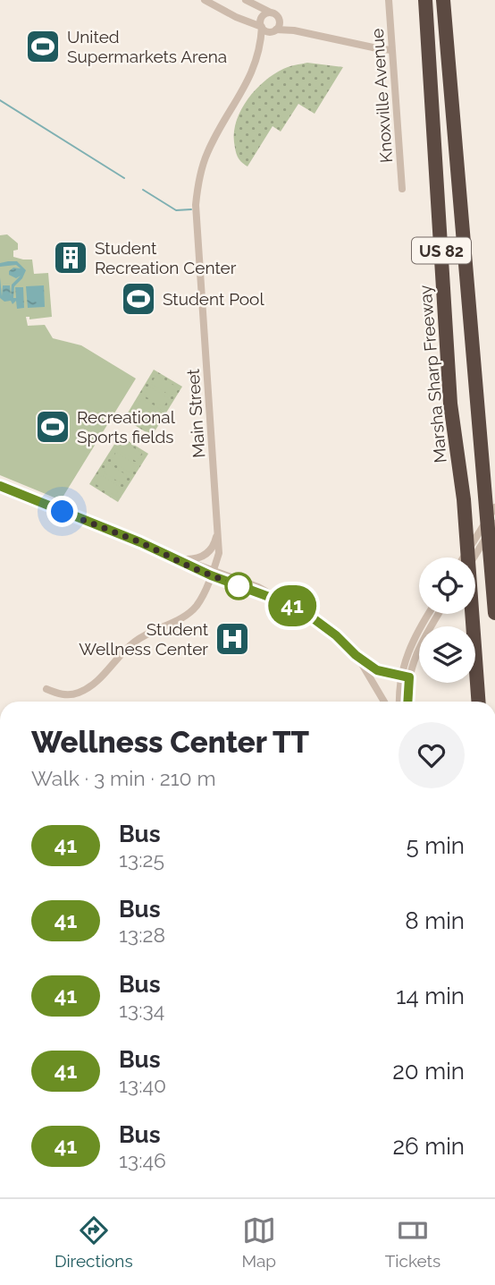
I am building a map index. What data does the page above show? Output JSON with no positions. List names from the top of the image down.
{
  "streets": {
    "highway": ["US 82", "Marsha Sharp Freeway"],
    "street": ["Knoxville Avenue", "Main Street"]
  },
  "places": {
    "sports": ["United Supermarkets Arena", "Student Pool", "Recreational Sports fields"],
    "building": ["Student Recreation Center"],
    "hospital": ["Student Wellness Center"]
  },
  "lines": ["bus line 41"],
  "page": {
    "on_map": "41",
    "heading": ["Wellness Center TT", "Walk · 3 min · 210 m"],
    "list": [
      {
        "mark": "41",
        "name": "Bus",
        "note": "13:25",
        "value": "5 min"
      },
      {
        "mark": "41",
        "name": "Bus",
        "note": "13:28",
        "value": "8 min"
      },
      {
        "mark": "41",
        "name": "Bus",
        "note": "13:34",
        "value": "14 min"
      },
      {
        "mark": "41",
        "name": "Bus",
        "note": "13:40",
        "value": "20 min"
      },
      {
        "mark": "41",
        "name": "Bus",
        "note": "13:46",
        "value": "26 min"
      }
    ],
    "tabs": ["Directions", "Map", "Tickets"]
  }
}
